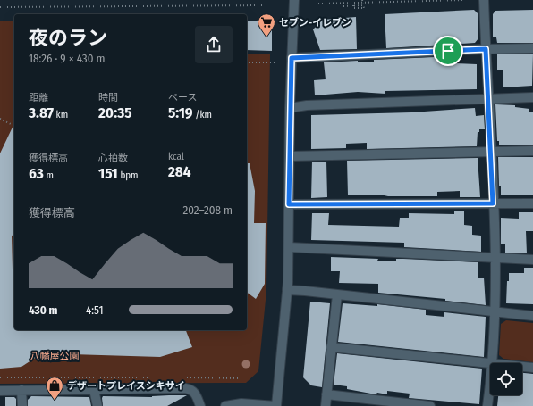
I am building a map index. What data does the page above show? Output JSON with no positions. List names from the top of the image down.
{
  "parks": ["八幡屋公園"],
  "places": {
    "supermarket": ["セブン-イレブン"],
    "shop": ["デザートプレイスシキサイ"]
  },
  "page": {
    "heading": ["夜のラン", "18:26 · 9 × 430 m"],
    "stats": [
      ["距離", "3.87 km"],
      ["時間", "20:35"],
      ["ペース", "5:19 /km"],
      ["獲得標高", "63 m"],
      ["心拍数", "151 bpm"],
      ["kcal", "284"]
    ],
    "chart": ["獲得標高", "202–208 m"],
    "list": [
      {
        "name": "430 m",
        "note": "4:51"
      }
    ]
  }
}
